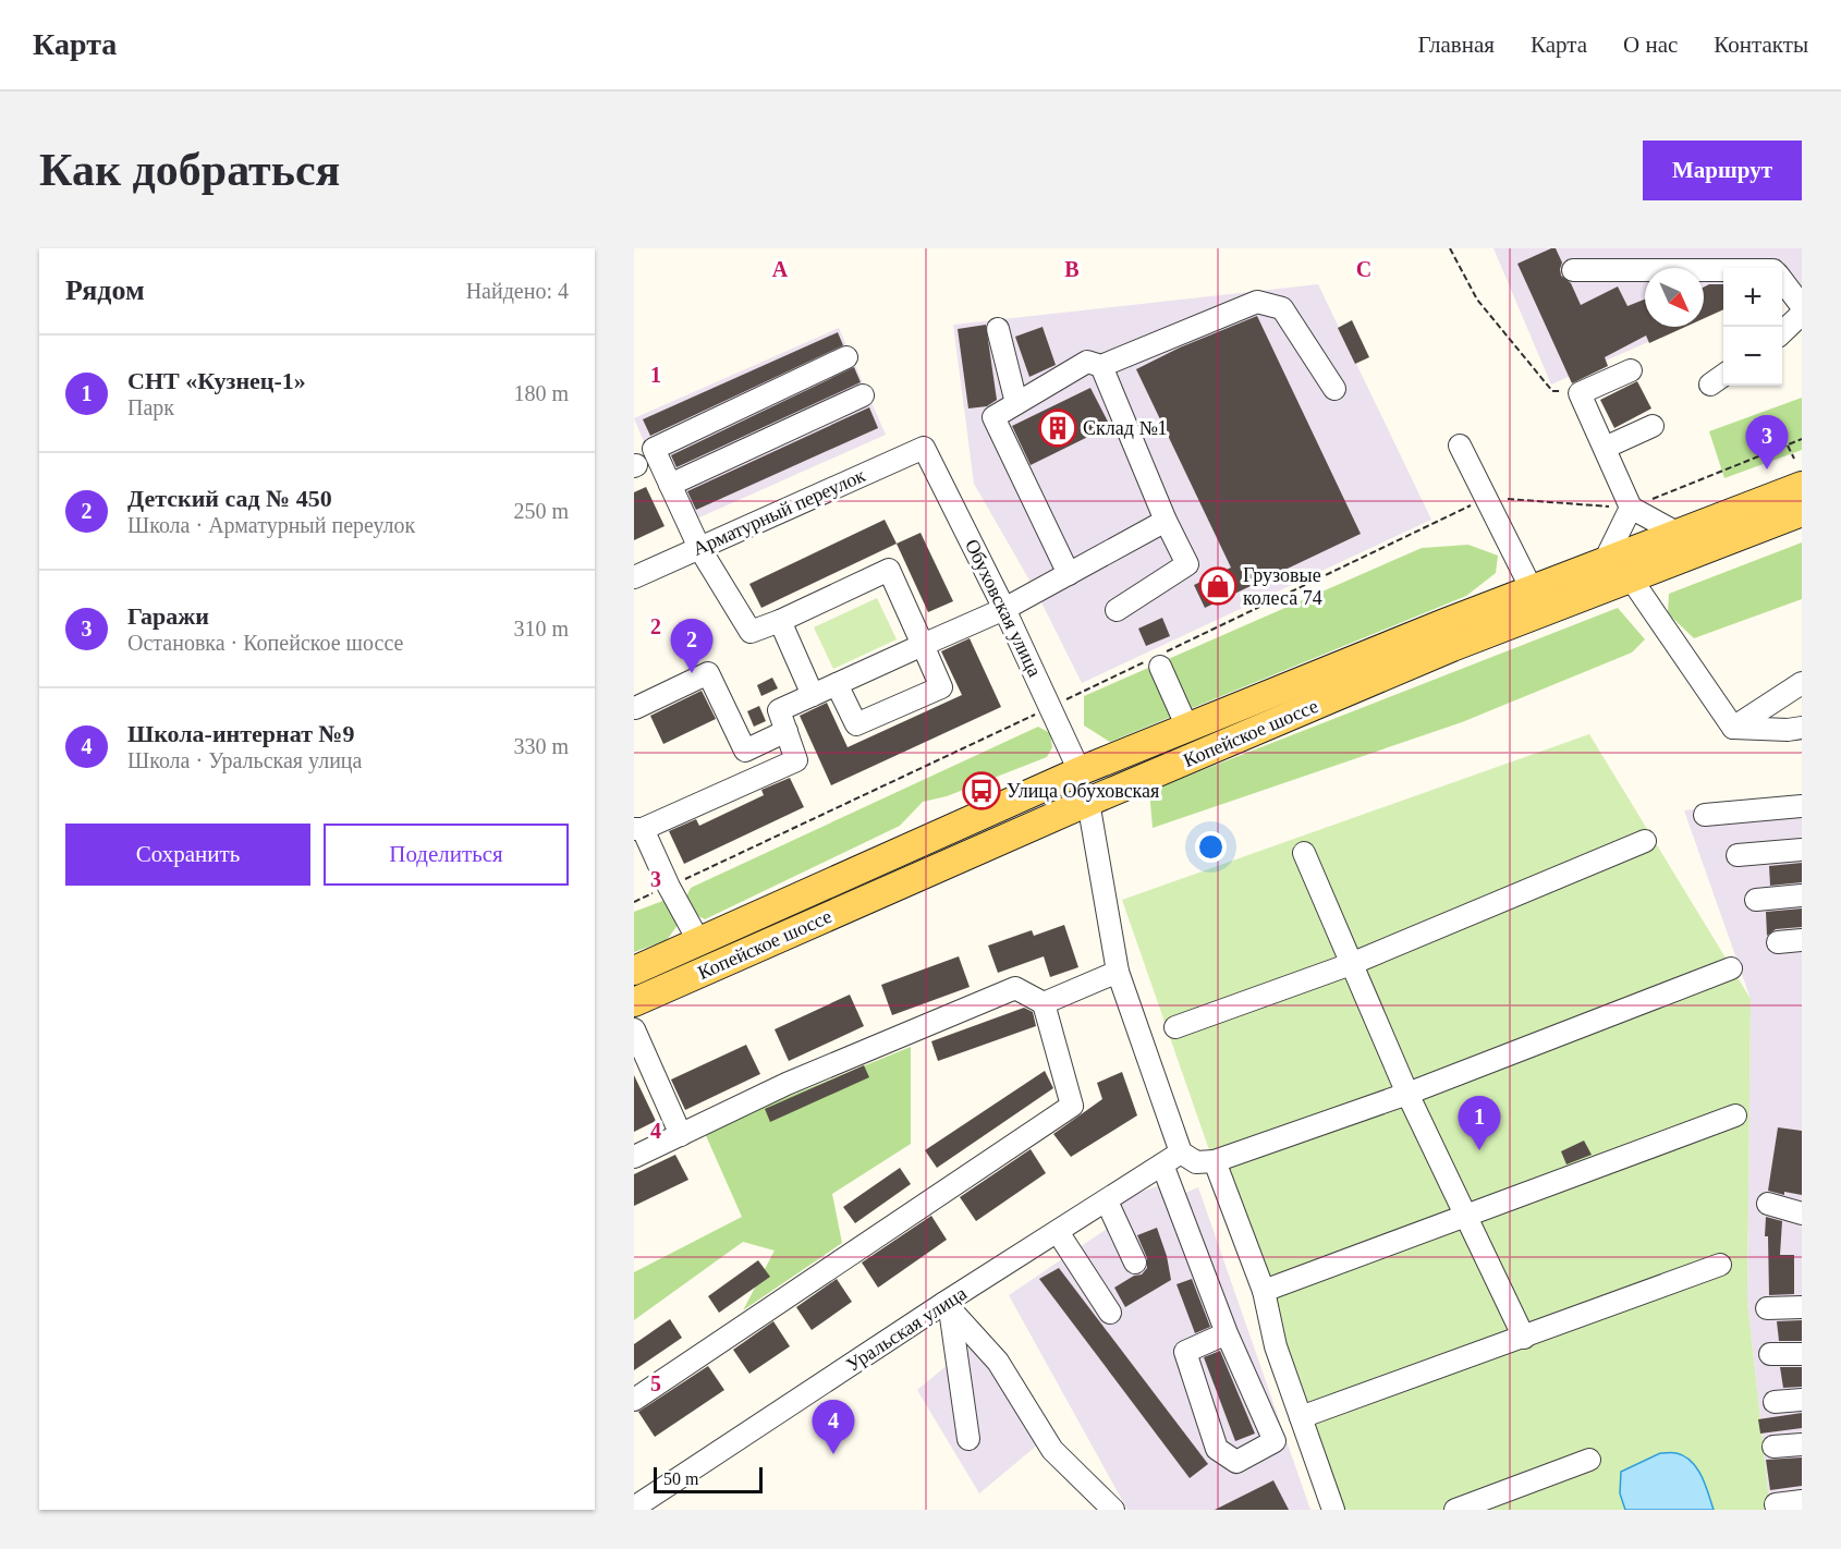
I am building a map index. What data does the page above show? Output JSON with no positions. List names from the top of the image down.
{
  "streets": {
    "main road": ["Копейское шоссе"],
    "street": ["Арматурный переулок", "Обуховская улица", "Уральская улица"]
  },
  "crossings": [
    ["Арматурный переулок", "Обуховская улица"],
    ["Обуховская улица", "Копейское шоссе"]
  ],
  "places": {
    "building": ["Склад №1"],
    "shop": ["Грузовые колеса 74"],
    "bus stop": ["Улица Обуховская"]
  },
  "scale_bar": "50 m",
  "north": "bottom right",
  "page": {
    "header": "Карта",
    "nav": [
      "Главная",
      "Карта",
      "О нас",
      "Контакты"
    ],
    "buttons": [
      "Маршрут",
      ["Сохранить", "Поделиться"]
    ],
    "title": "Как добраться",
    "heading": ["Рядом", "Найдено: 4"],
    "map_buttons": ["+", "−"],
    "list": [
      {
        "mark": "1",
        "name": "СНТ «Кузнец-1»",
        "note": "Парк",
        "value": "180 m"
      },
      {
        "mark": "2",
        "name": "Детский сад № 450",
        "note": "Школа · Арматурный переулок",
        "value": "250 m"
      },
      {
        "mark": "3",
        "name": "Гаражи",
        "note": "Остановка · Копейское шоссе",
        "value": "310 m"
      },
      {
        "mark": "4",
        "name": "Школа-интернат №9",
        "note": "Школа · Уральская улица",
        "value": "330 m"
      }
    ],
    "pins": [
      "3",
      "2",
      "1",
      "4"
    ],
    "scale": "50 m"
  },
  "grid": {
    "columns": ["A", "B", "C"],
    "rows": [
      "1",
      "2",
      "3",
      "4",
      "5"
    ]
  }
}
